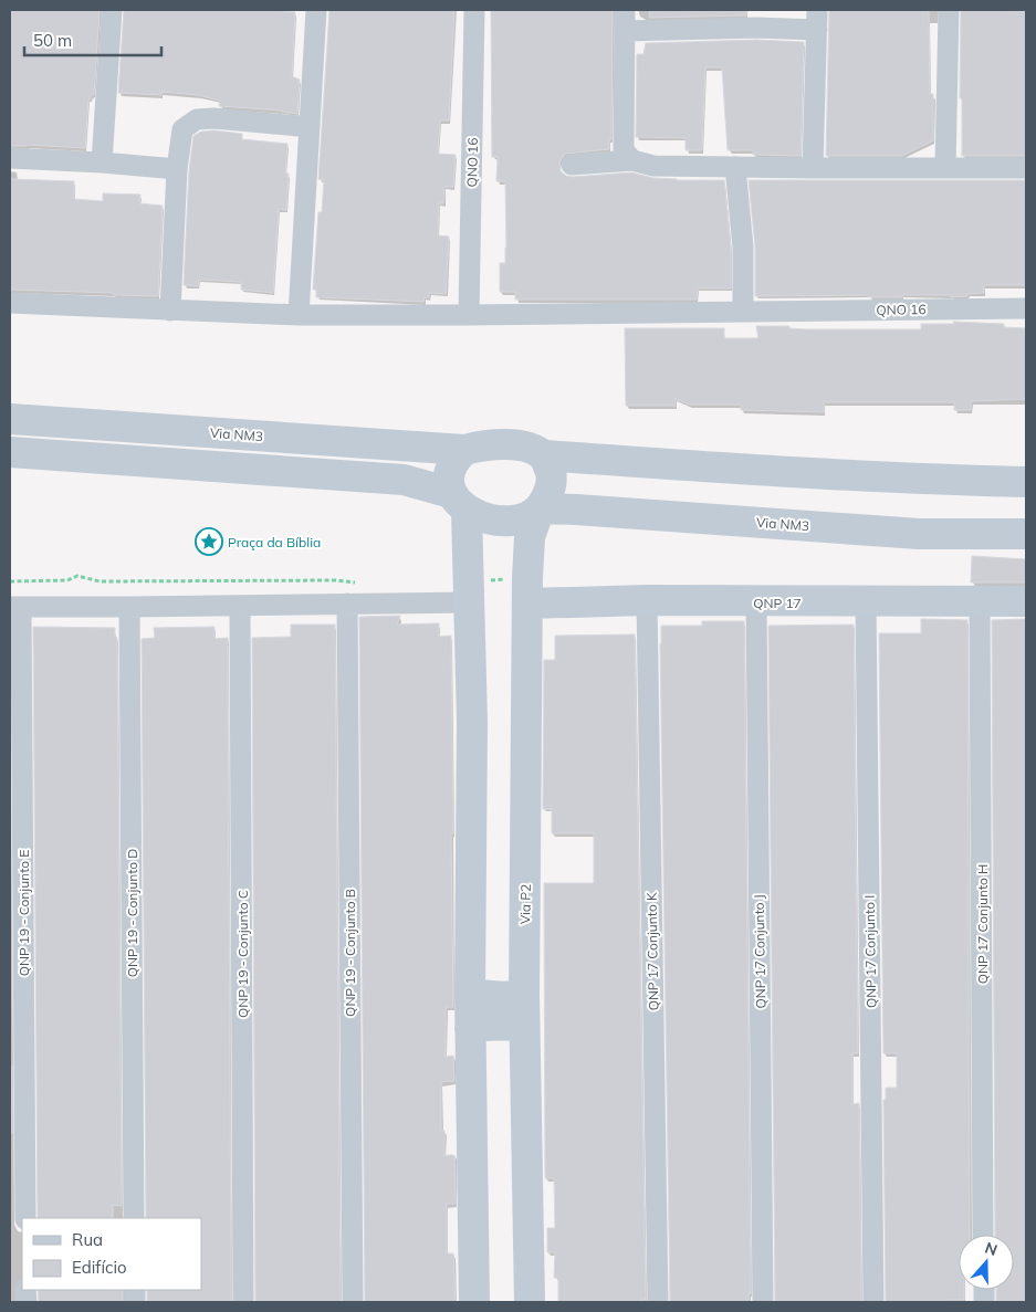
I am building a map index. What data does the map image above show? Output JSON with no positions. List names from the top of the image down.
{
  "streets": {
    "main road": ["Via NM3", "QNP 17", "Via P2"],
    "street": [
      "QNO 16",
      "QNP 19 - Conjunto E",
      "QNP 19 - Conjunto D",
      "QNP 17 Conjunto H",
      "QNP 17 Conjunto K",
      "QNP 17 Conjunto J",
      "QNP 17 Conjunto I",
      "QNP 19 - Conjunto B",
      "QNP 19 - Conjunto C"
    ]
  },
  "crossings": [
    ["Via NM3", "Via P2"],
    ["QNP 17", "Via P2"],
    ["QNP 17", "QNP 17 Conjunto H"],
    ["QNP 17", "QNP 17 Conjunto K"],
    ["QNP 17", "QNP 17 Conjunto J"],
    ["QNP 17", "QNP 17 Conjunto I"]
  ],
  "places": {
    "place": ["Praça da Bíblia"]
  },
  "legend": ["Rua", "Edifício"],
  "scale_bar": "50 m",
  "north": "top"
}
